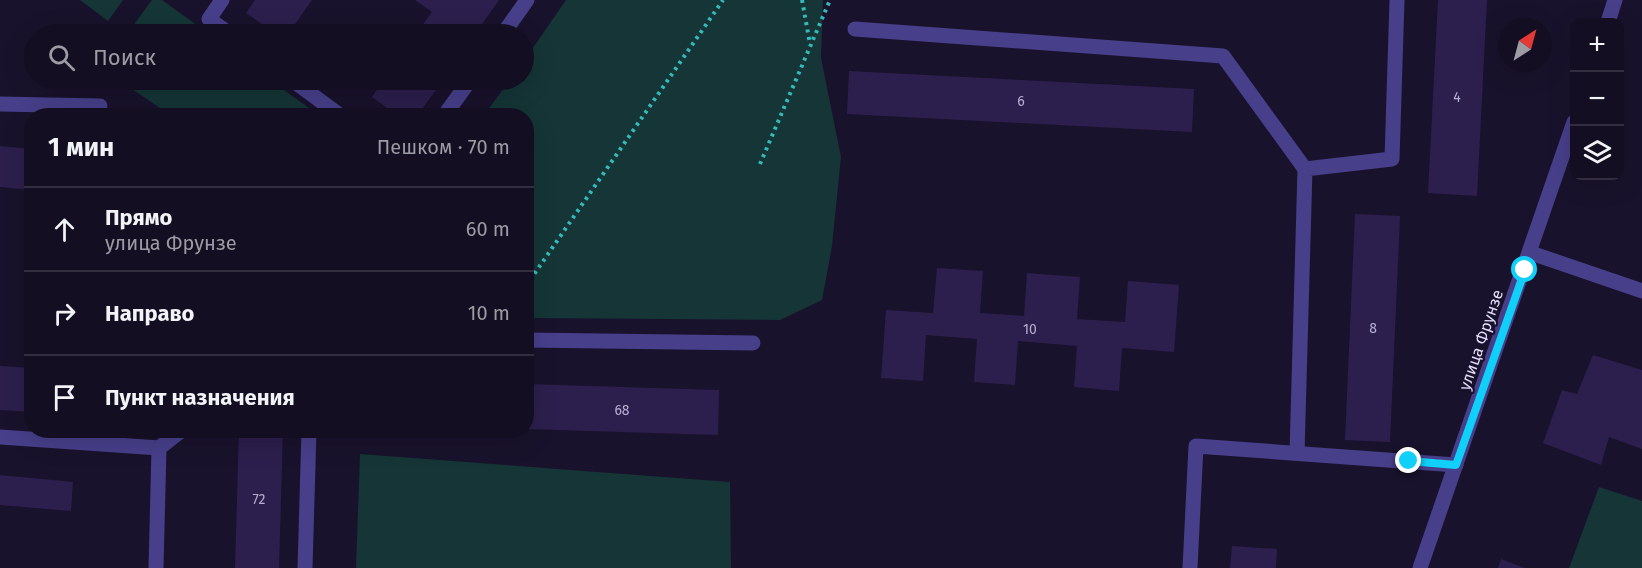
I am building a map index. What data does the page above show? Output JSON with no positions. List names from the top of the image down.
{
  "streets": {
    "street": ["улица Фрунзе"]
  },
  "house_numbers": [
    "4",
    "6",
    "8",
    "10",
    "68",
    "72"
  ],
  "north": "top right",
  "page": {
    "map_buttons": ["+", "−"],
    "search": "Поиск",
    "heading": ["1 мин", "Пешком · 70 m"],
    "list": [
      ["Прямо", "улица Фрунзе", "60 m"],
      ["Направо", "10 m"],
      "Пункт назначения"
    ]
  }
}
